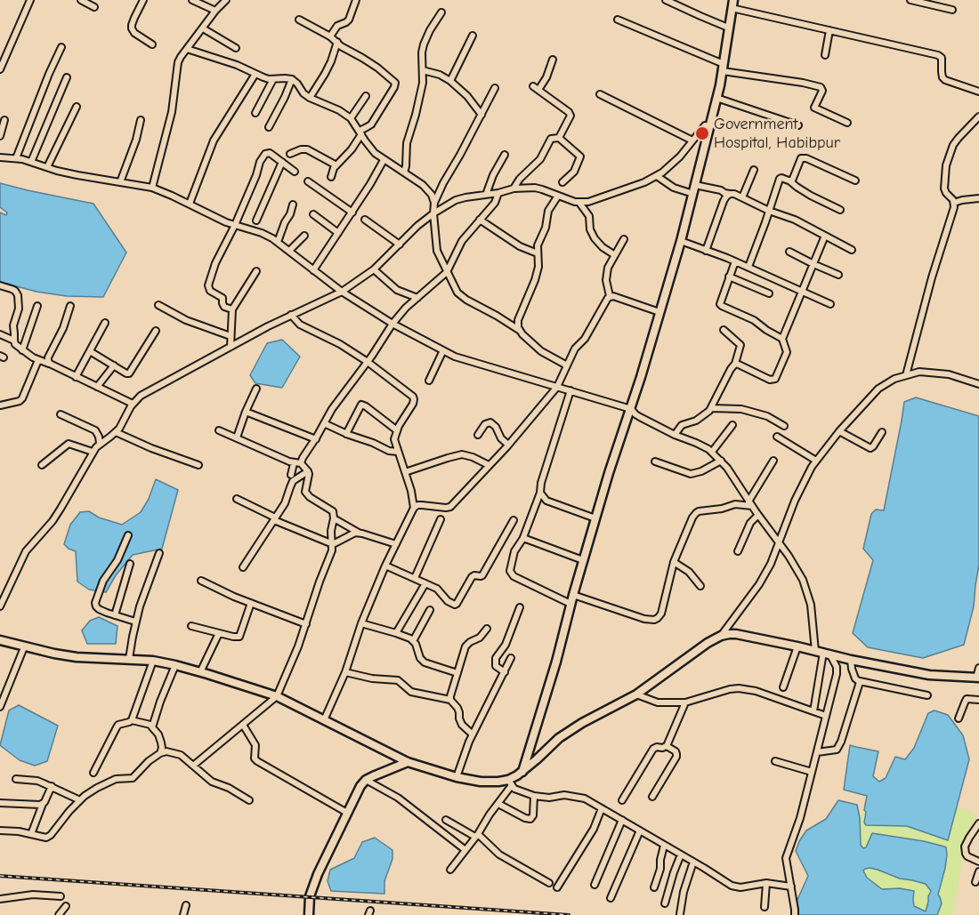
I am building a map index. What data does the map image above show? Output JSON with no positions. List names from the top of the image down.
{
  "places": ["Government Hospital, Habibpur"]
}
